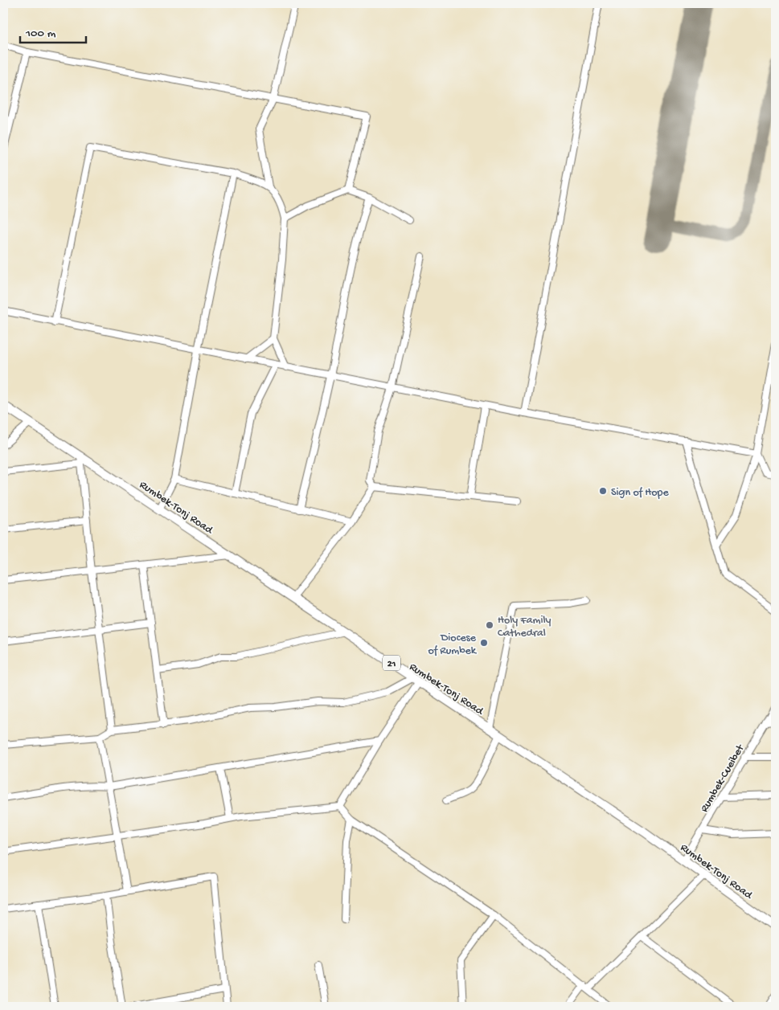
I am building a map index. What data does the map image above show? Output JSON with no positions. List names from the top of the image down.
{
  "streets": {
    "main road": ["Rumbek-Tonj Road", "21"],
    "street": ["Rumbek-Cueibet"]
  },
  "crossings": [
    ["Rumbek-Tonj Road", "Rumbek-Cueibet"]
  ],
  "places": ["Sign of Hope", "Holy Family Cathedral", "Diocese of Rumbek"],
  "scale_bar": "100 m"
}
